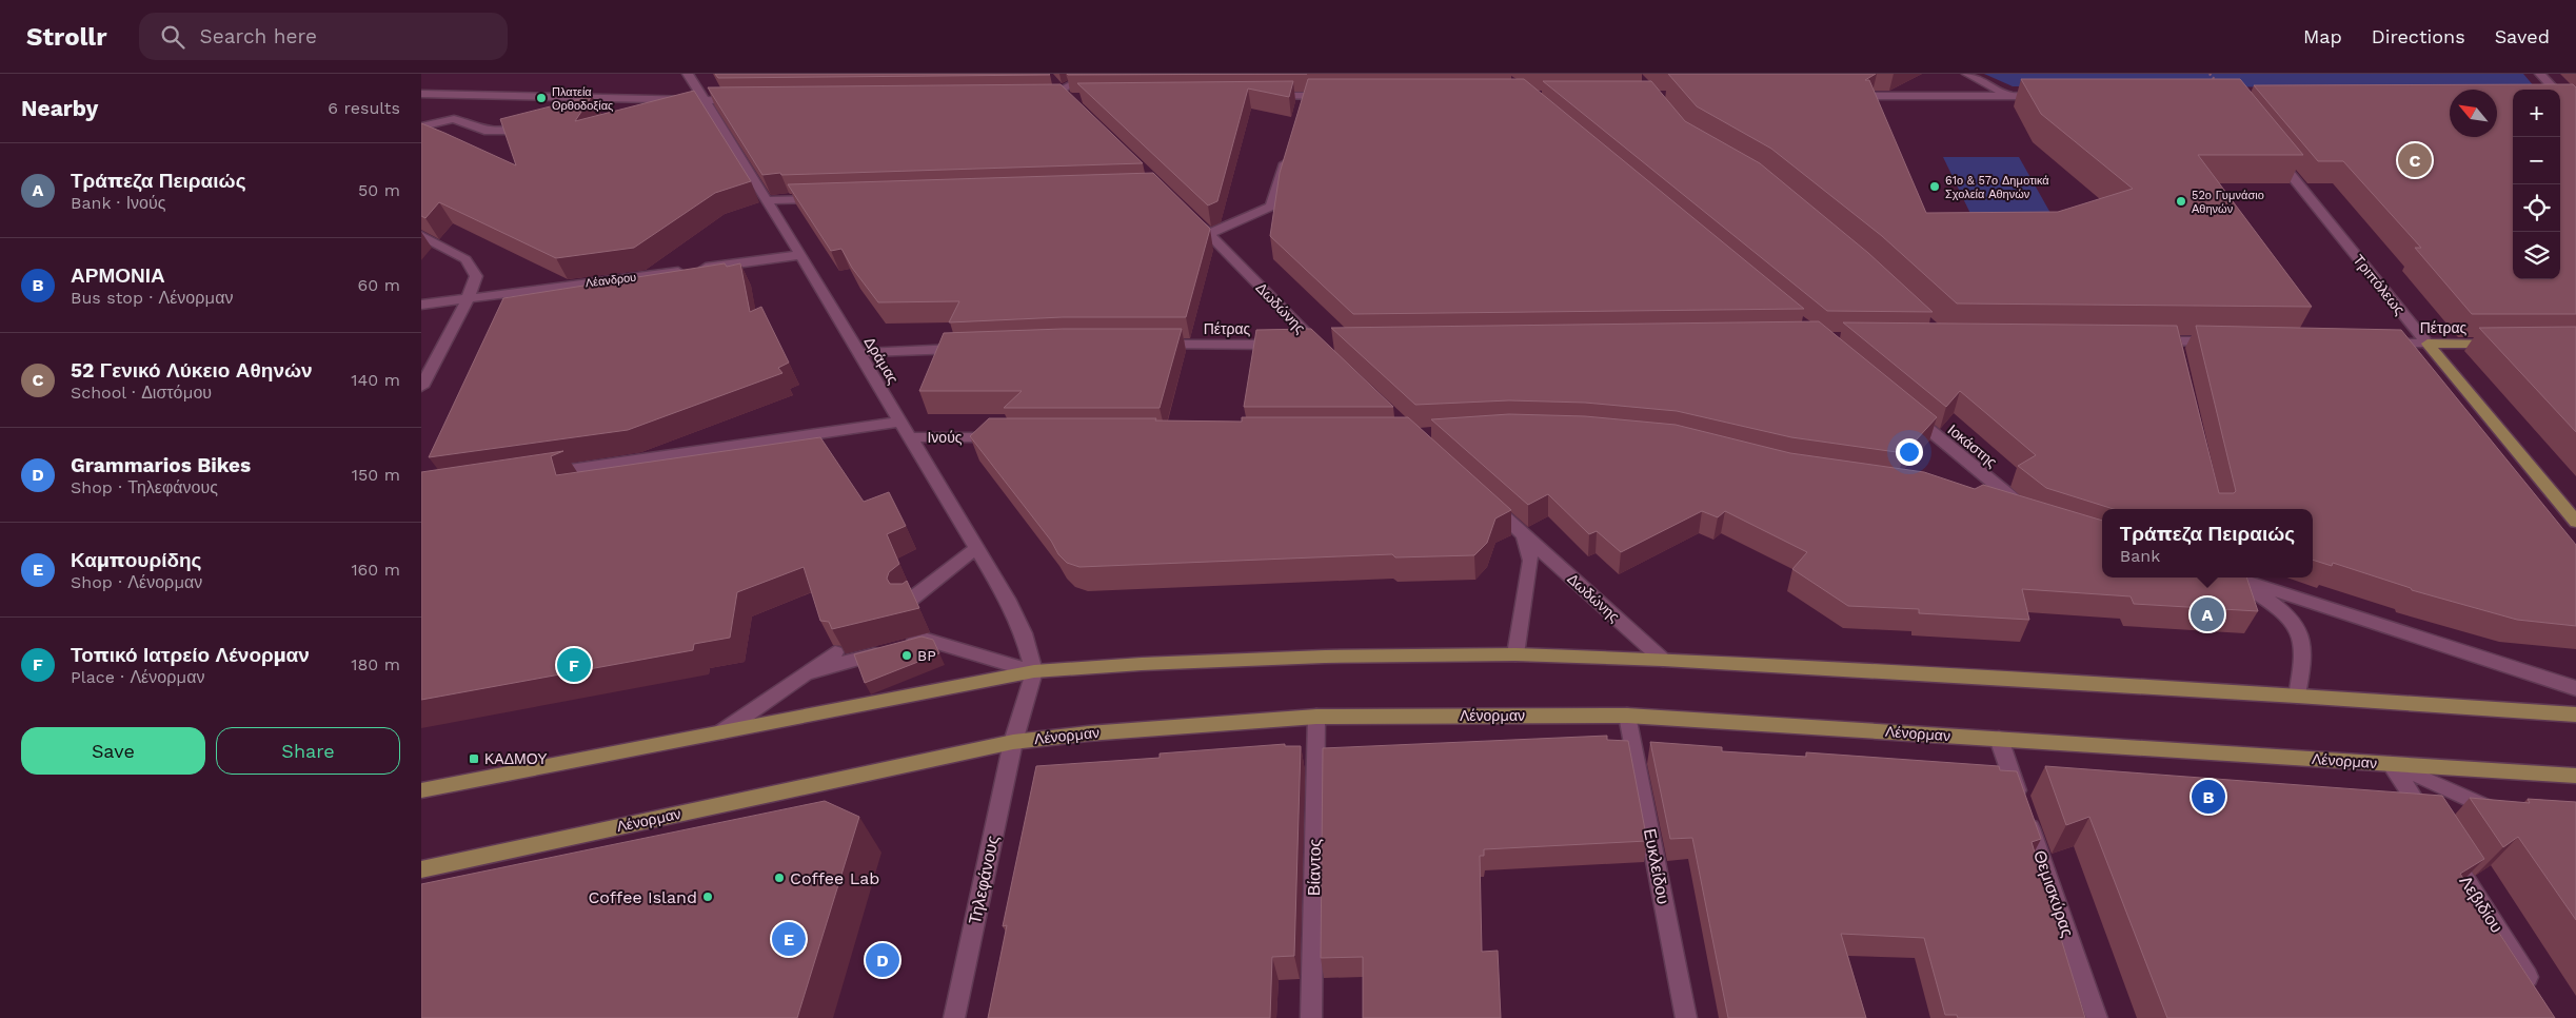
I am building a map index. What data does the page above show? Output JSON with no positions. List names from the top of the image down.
{
  "streets": {
    "main road": ["Τριπόλεως", "Πέτρας", "Λένορμαν"],
    "street": [
      "Λέανδρου",
      "Δωδώνης",
      "Δράμας",
      "Ινούς",
      "Ιοκάστης",
      "Ευκλείδου",
      "Βίαντος",
      "Τηλεφάνους",
      "Θεμισκύρας",
      "Λεβιδίου"
    ]
  },
  "crossings": [
    ["Λέανδρου", "Δράμας"],
    ["Τριπόλεως", "Πέτρας"],
    ["Δωδώνης", "Πέτρας"],
    ["Δράμας", "Ινούς"],
    ["Δράμας", "Τηλεφάνους"],
    ["Λένορμαν", "Ευκλείδου"],
    ["Λένορμαν", "Βίαντος"],
    ["Λένορμαν", "Τηλεφάνους"],
    ["Λένορμαν", "Θεμισκύρας"]
  ],
  "places": {
    "other": [
      "Πλατεία Ορθοδοξίας",
      "61ο & 57ο Δημοτικά Σχολεία Αθηνών",
      "52ο Γυμνάσιο Αθηνών",
      "BP",
      "Coffee Lab",
      "Coffee Island"
    ],
    "transit": ["ΚΑΔΜΟΥ"]
  },
  "north": "top left",
  "page": {
    "header": "Strollr",
    "search": "Search here",
    "nav": ["Map", "Directions", "Saved"],
    "heading": ["Nearby", "6 results"],
    "map_buttons": ["+", "−"],
    "pins": [
      "C",
      "A",
      "F",
      "B",
      "E",
      "D"
    ],
    "list": [
      {
        "mark": "A",
        "name": "Τράπεζα Πειραιώς",
        "note": "Bank · Ινούς",
        "value": "50 m"
      },
      {
        "mark": "B",
        "name": "ΑΡΜΟΝΙΑ",
        "note": "Bus stop · Λένορμαν",
        "value": "60 m"
      },
      {
        "mark": "C",
        "name": "52 Γενικό Λύκειο Αθηνών",
        "note": "School · Διστόμου",
        "value": "140 m"
      },
      {
        "mark": "D",
        "name": "Grammarios Bikes",
        "note": "Shop · Τηλεφάνους",
        "value": "150 m"
      },
      {
        "mark": "E",
        "name": "Καμπουρίδης",
        "note": "Shop · Λένορμαν",
        "value": "160 m"
      },
      {
        "mark": "F",
        "name": "Τοπικό Ιατρείο Λένορμαν",
        "note": "Place · Λένορμαν",
        "value": "180 m"
      }
    ],
    "popup": ["Τράπεζα Πειραιώς", "Bank"],
    "buttons": ["Save", "Share"]
  }
}
